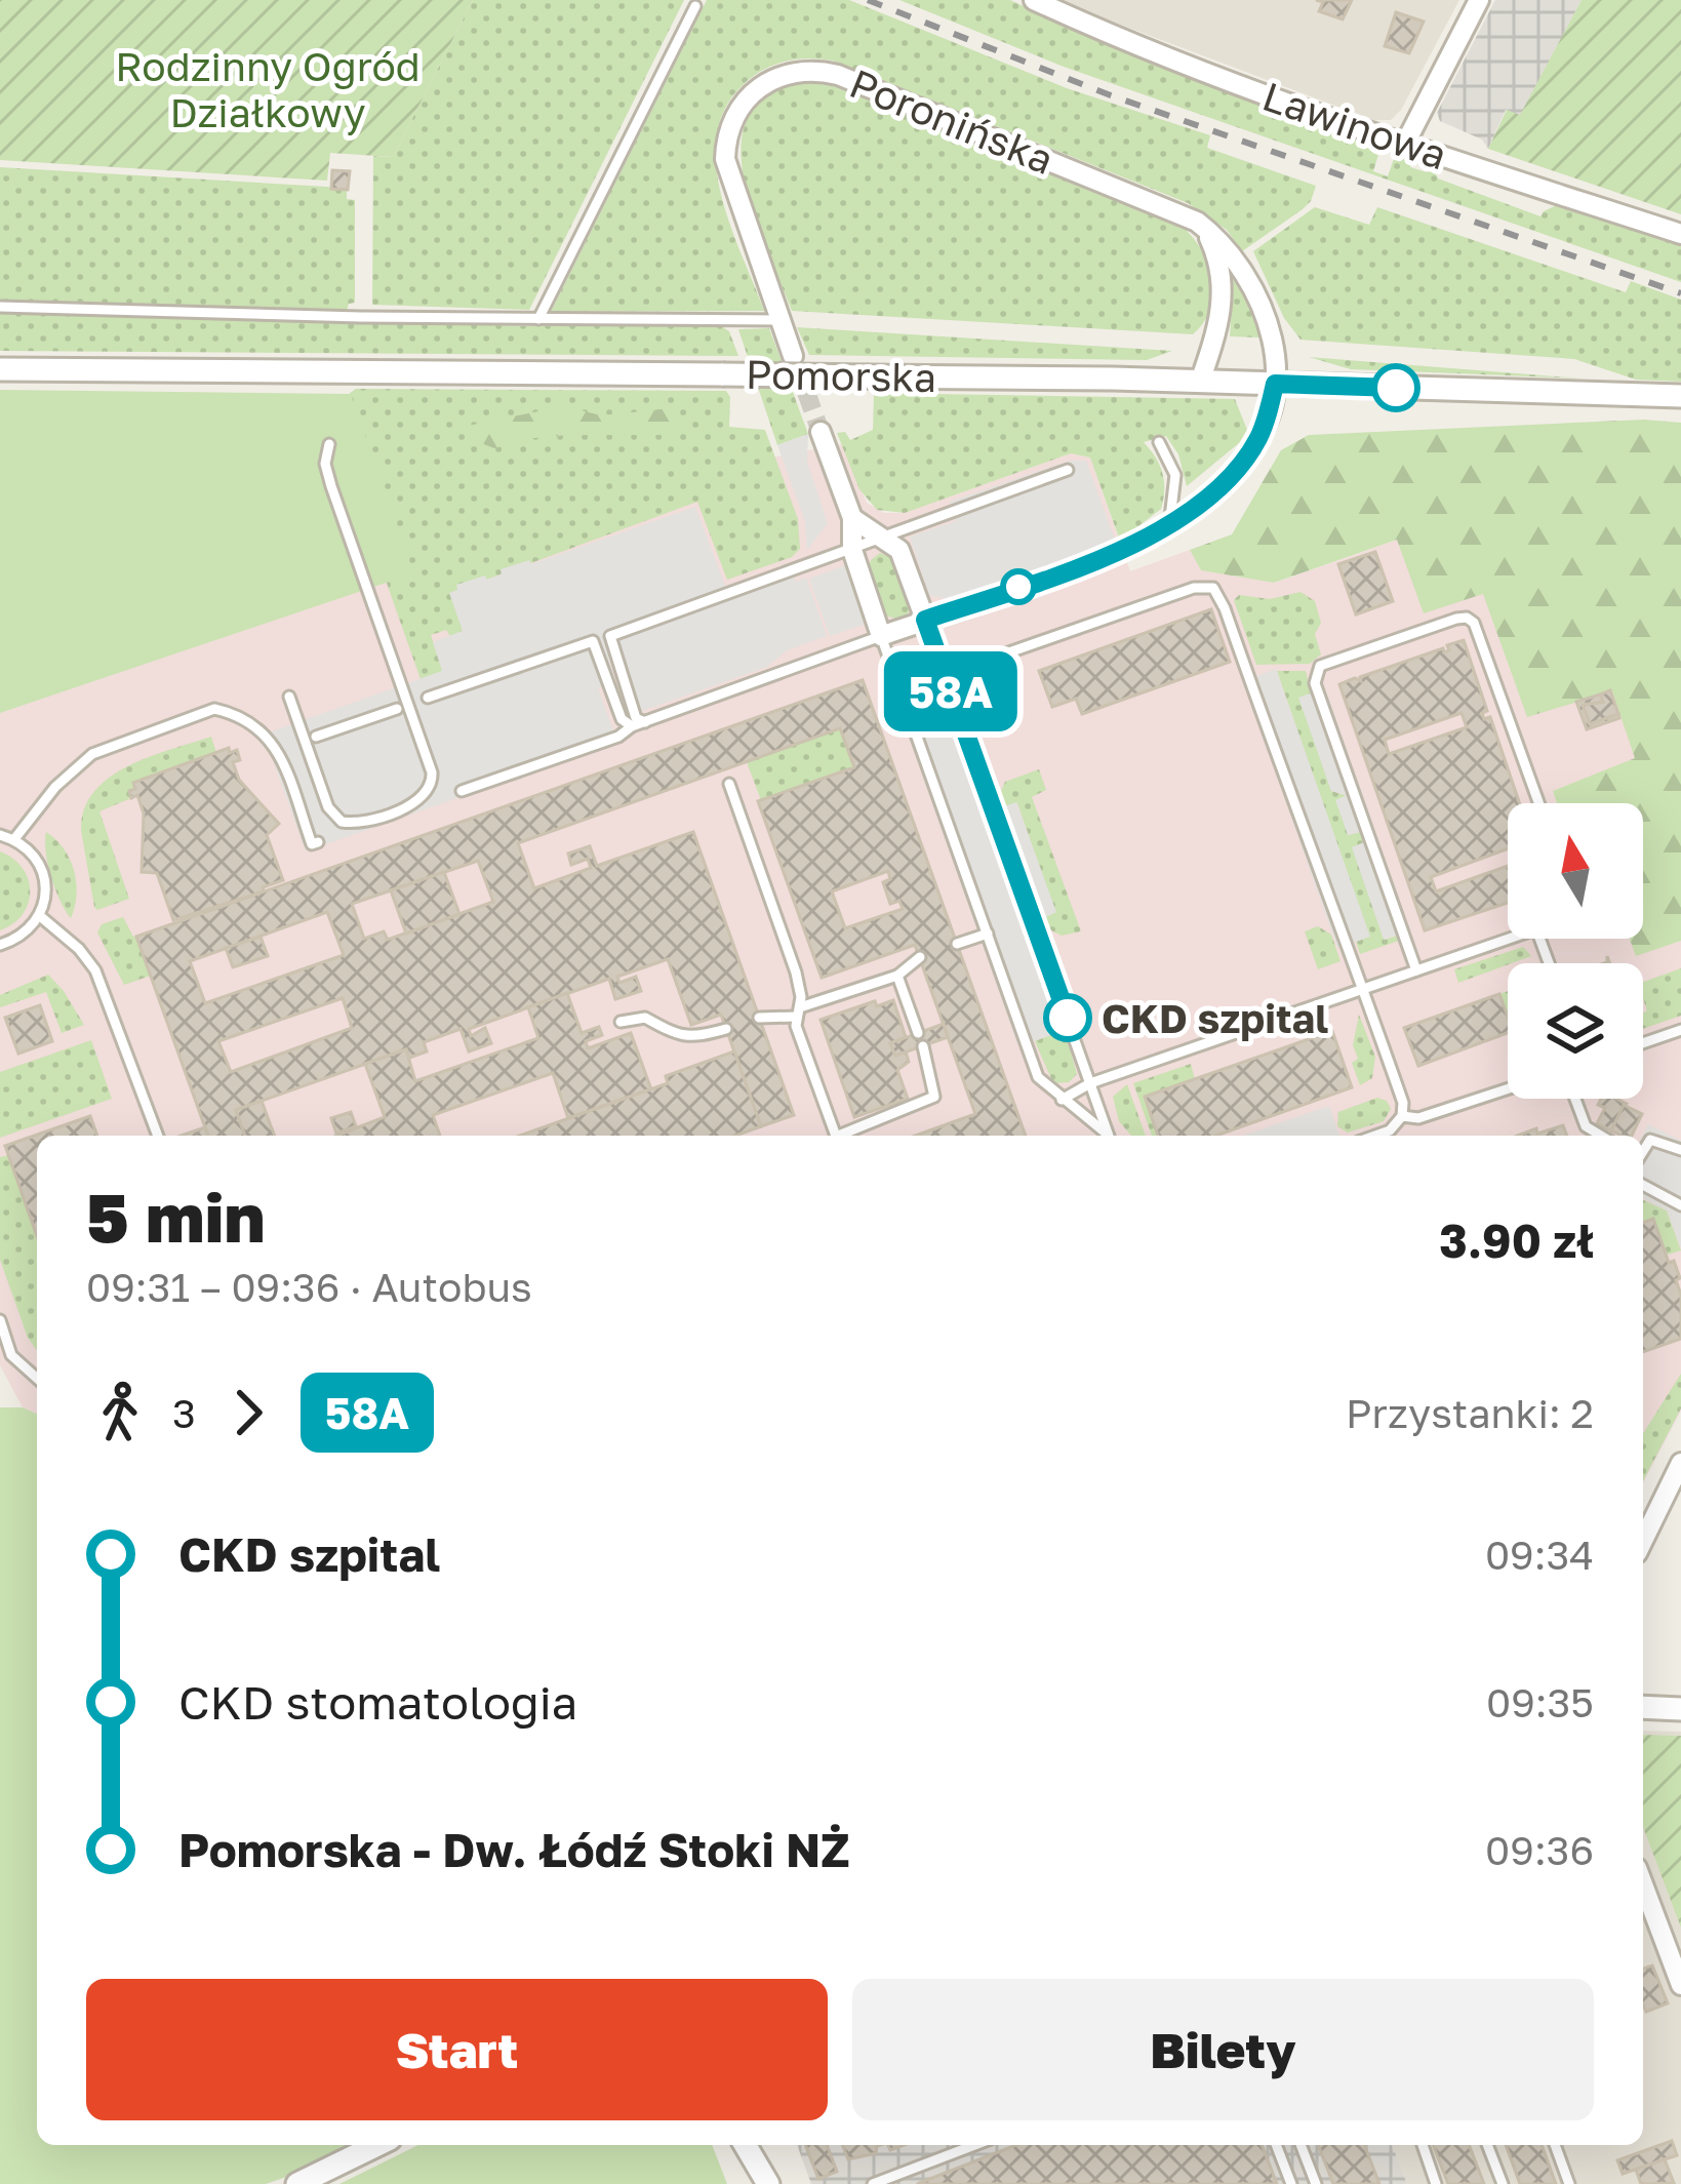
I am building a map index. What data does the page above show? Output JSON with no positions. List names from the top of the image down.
{
  "streets": {
    "street": ["Poronińska", "Lawinowa", "Pomorska"]
  },
  "crossings": [
    ["Poronińska", "Pomorska"]
  ],
  "parks": ["Rodzinny Ogród Działkowy"],
  "places": ["CKD szpital"],
  "lines": ["bus line 58A"],
  "north": "top",
  "page": {
    "on_map": "58A",
    "heading": ["5 min", "09:31 – 09:36 · Autobus", "3.90 zł"],
    "legs": ["3", "58A", "Przystanki: 2"],
    "list": [
      {
        "name": "CKD szpital",
        "value": "09:34"
      },
      {
        "name": "CKD stomatologia",
        "value": "09:35"
      },
      {
        "name": "Pomorska - Dw. Łódź Stoki NŻ",
        "value": "09:36"
      }
    ],
    "buttons": ["Start", "Bilety"]
  }
}
